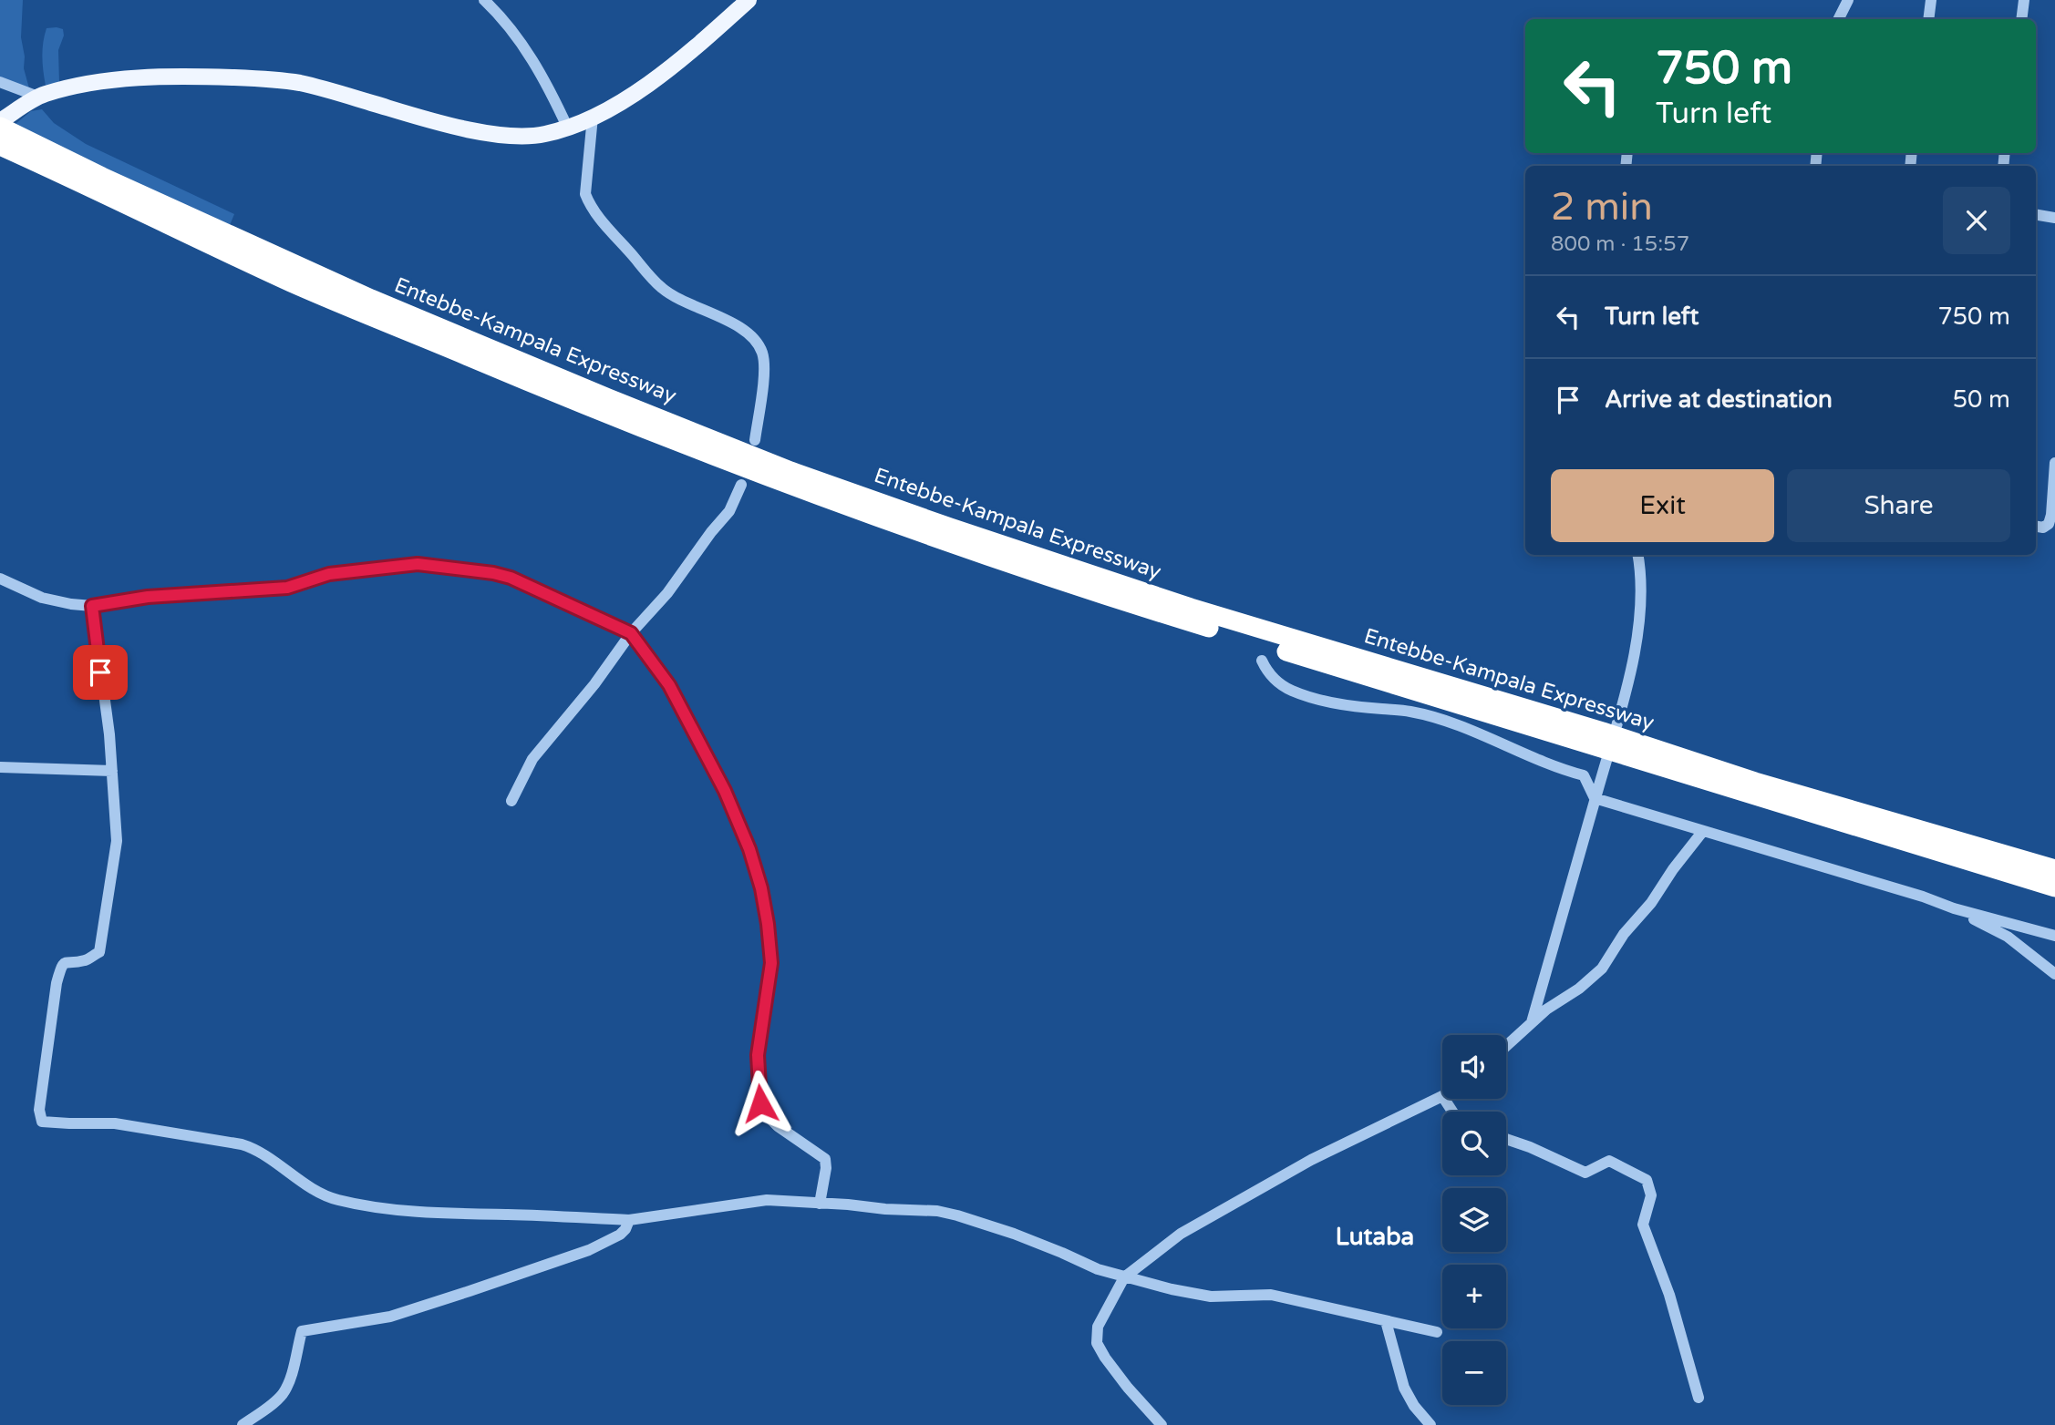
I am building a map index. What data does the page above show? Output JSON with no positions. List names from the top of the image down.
{
  "streets": {
    "highway": ["Entebbe-Kampala Expressway"]
  },
  "districts": ["Lutaba"],
  "page": {
    "turn": ["750 m", "Turn left"],
    "heading": ["2 min", "800 m · 15:57"],
    "list": [
      {
        "name": "Turn left",
        "value": "750 m"
      },
      {
        "name": "Arrive at destination",
        "value": "50 m"
      }
    ],
    "buttons": ["Exit", "Share"],
    "map_buttons": ["+", "−"]
  }
}
